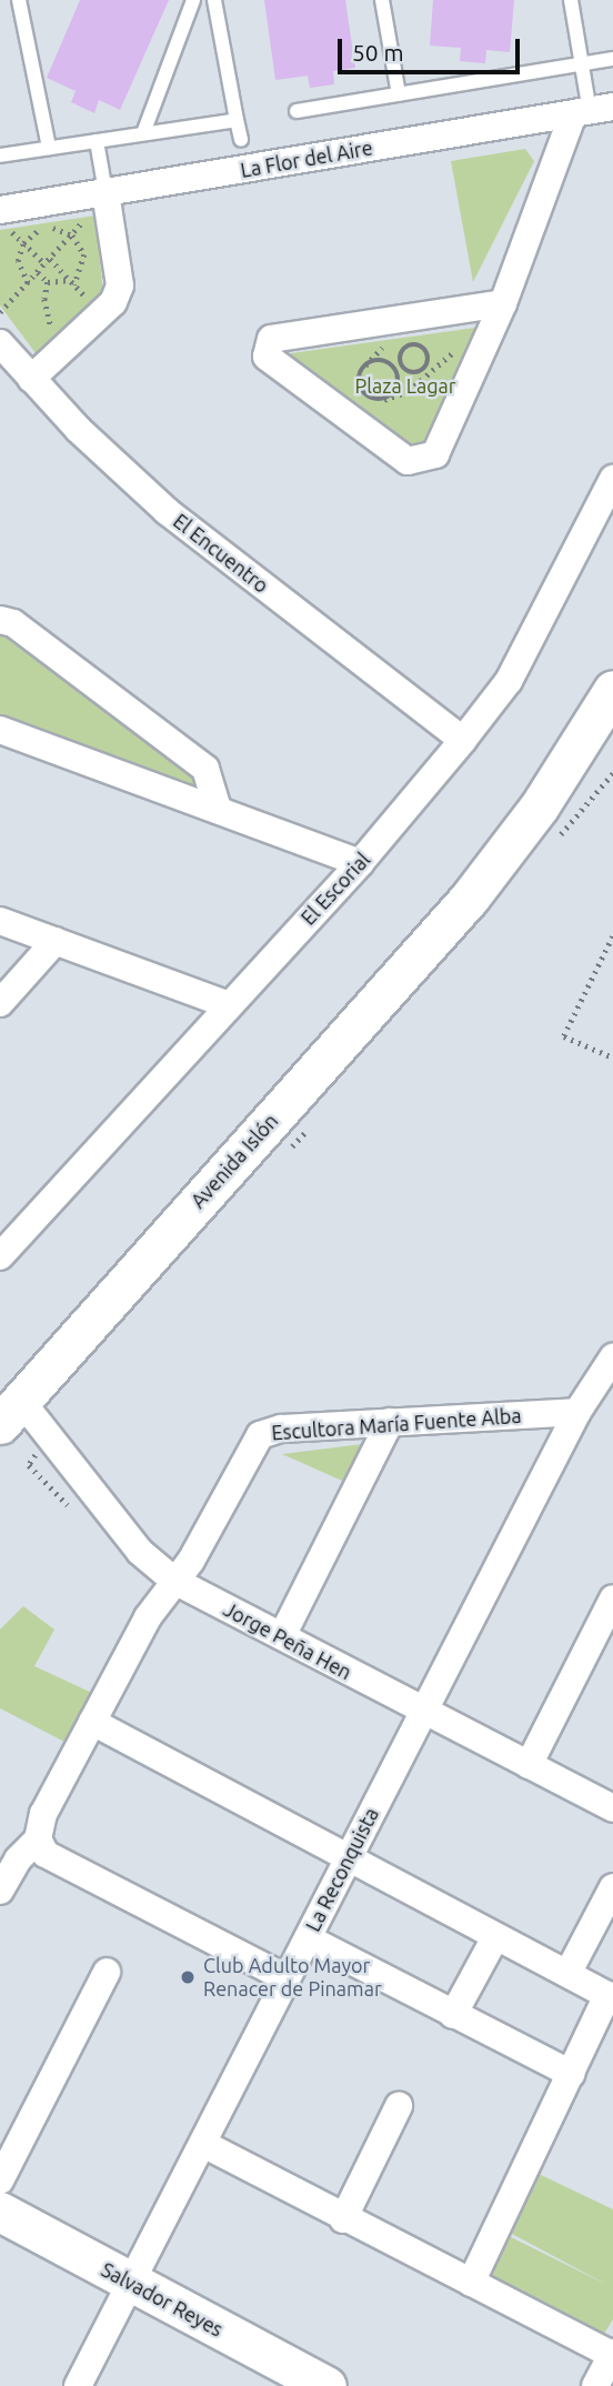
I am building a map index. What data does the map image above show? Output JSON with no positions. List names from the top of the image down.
{
  "streets": {
    "main road": ["Avenida Islón", "Salvador Reyes"],
    "street": [
      "La Flor del Aire",
      "El Encuentro",
      "El Escorial",
      "Escultora María Fuente Alba",
      "Jorge Peña Hen",
      "La Reconquista"
    ]
  },
  "crossings": [
    ["El Encuentro", "El Escorial"],
    ["Avenida Islón", "Jorge Peña Hen"],
    ["Escultora María Fuente Alba", "Jorge Peña Hen"],
    ["Escultora María Fuente Alba", "La Reconquista"],
    ["Jorge Peña Hen", "La Reconquista"],
    ["La Reconquista", "Salvador Reyes"]
  ],
  "parks": ["Plaza Lagar"],
  "places": ["Club Adulto Mayor Renacer de Pinamar"],
  "scale_bar": "50 m"
}
